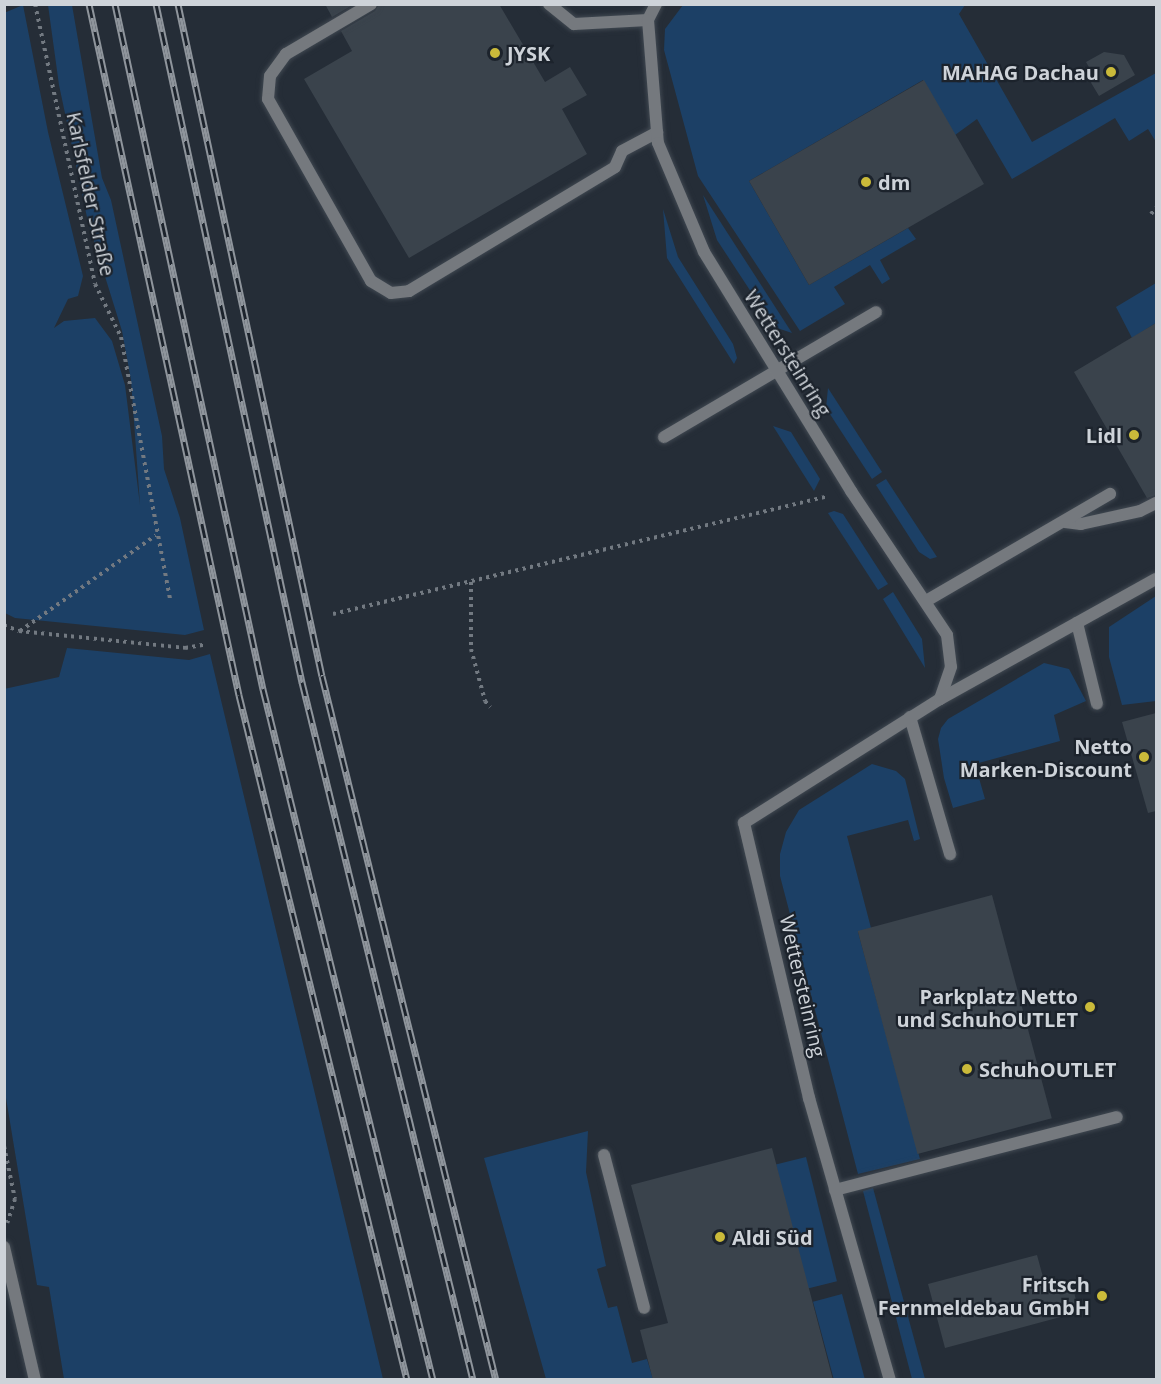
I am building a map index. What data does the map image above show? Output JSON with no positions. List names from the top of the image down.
{
  "streets": {
    "street": ["Wettersteinring"],
    "path": ["Karlsfelder Straße"]
  },
  "places": [
    "JYSK",
    "MAHAG Dachau",
    "dm",
    "Lidl",
    "Netto Marken-Discount",
    "Parkplatz Netto und SchuhOUTLET",
    "SchuhOUTLET",
    "Aldi Süd",
    "Fritsch Fernmeldebau GmbH"
  ]
}
